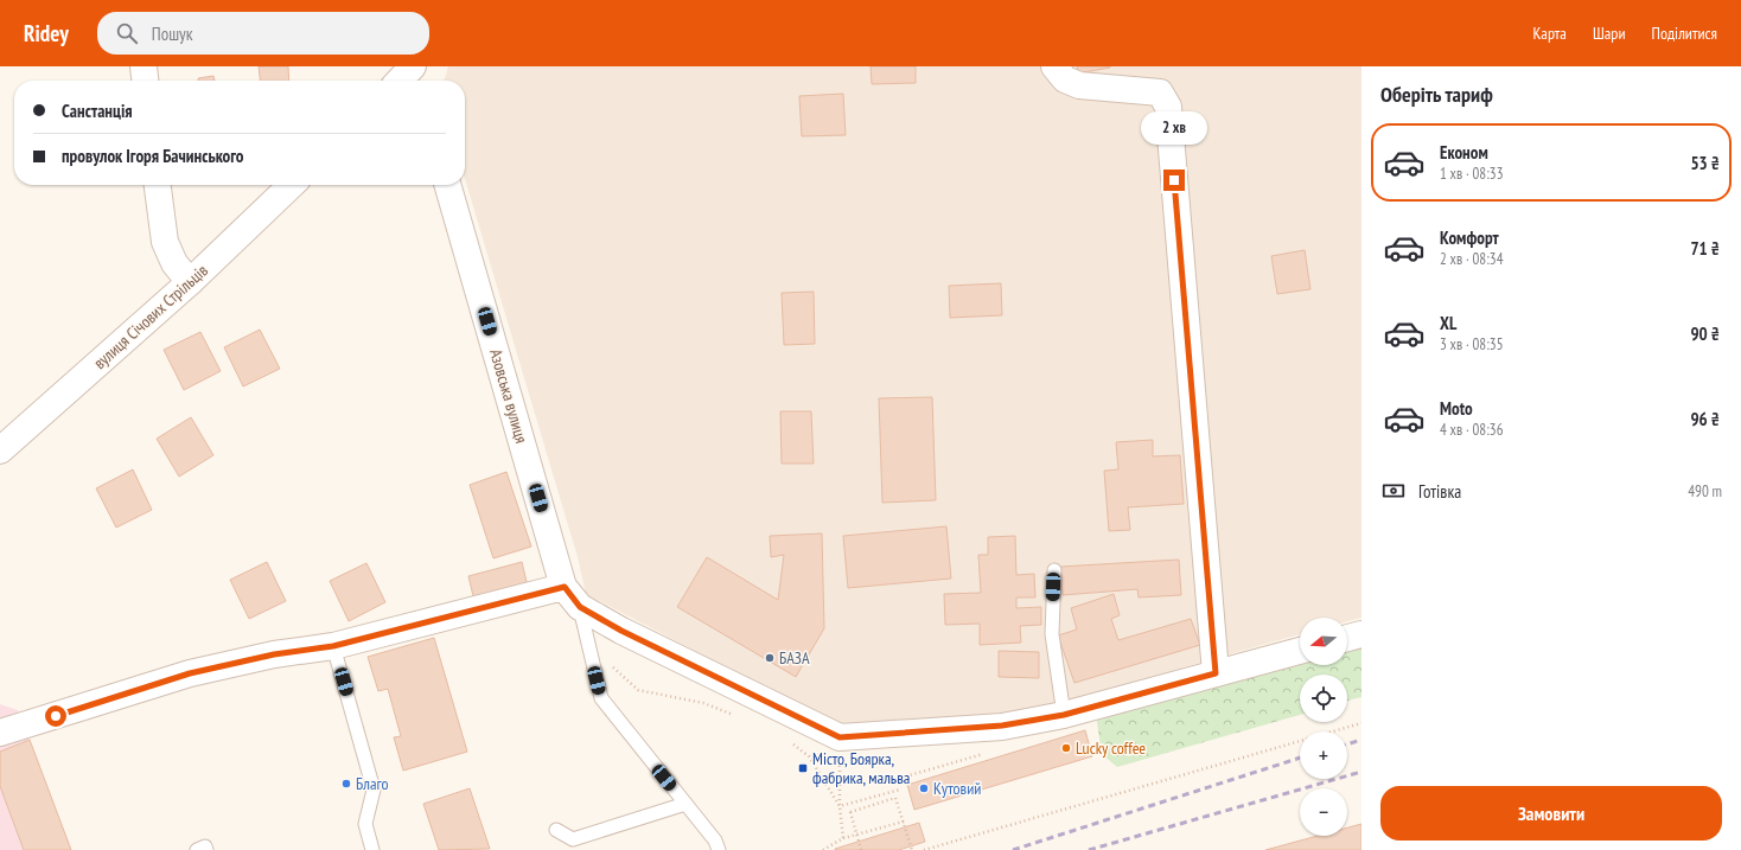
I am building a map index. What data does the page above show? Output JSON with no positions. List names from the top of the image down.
{
  "streets": {
    "street": ["вулиця Січових Стрільців", "Азовська вулиця"]
  },
  "places": {
    "other": [
      "БАЗА",
      "Lucky coffee",
      "Благо",
      "Кутовий"
    ],
    "transit": ["Місто, Боярка, фабрика, мальва"]
  },
  "north": "left",
  "page": {
    "header": "Ridey",
    "search": "Пошук",
    "nav": ["Карта", "Шари", "Поділитися"],
    "heading": "Оберіть тариф",
    "banner": ["Санстанція", "провулок Ігоря Бачинського"],
    "bubble": "2 хв",
    "list": [
      {
        "name": "Економ",
        "note": "1 хв · 08:33",
        "value": "53 ₴"
      },
      {
        "name": "Комфорт",
        "note": "2 хв · 08:34",
        "value": "71 ₴"
      },
      {
        "name": "XL",
        "note": "3 хв · 08:35",
        "value": "90 ₴"
      },
      {
        "name": "Moto",
        "note": "4 хв · 08:36",
        "value": "96 ₴"
      }
    ],
    "pay": ["Готівка", "490 m"],
    "map_buttons": ["+", "−"],
    "buttons": "Замовити"
  }
}
